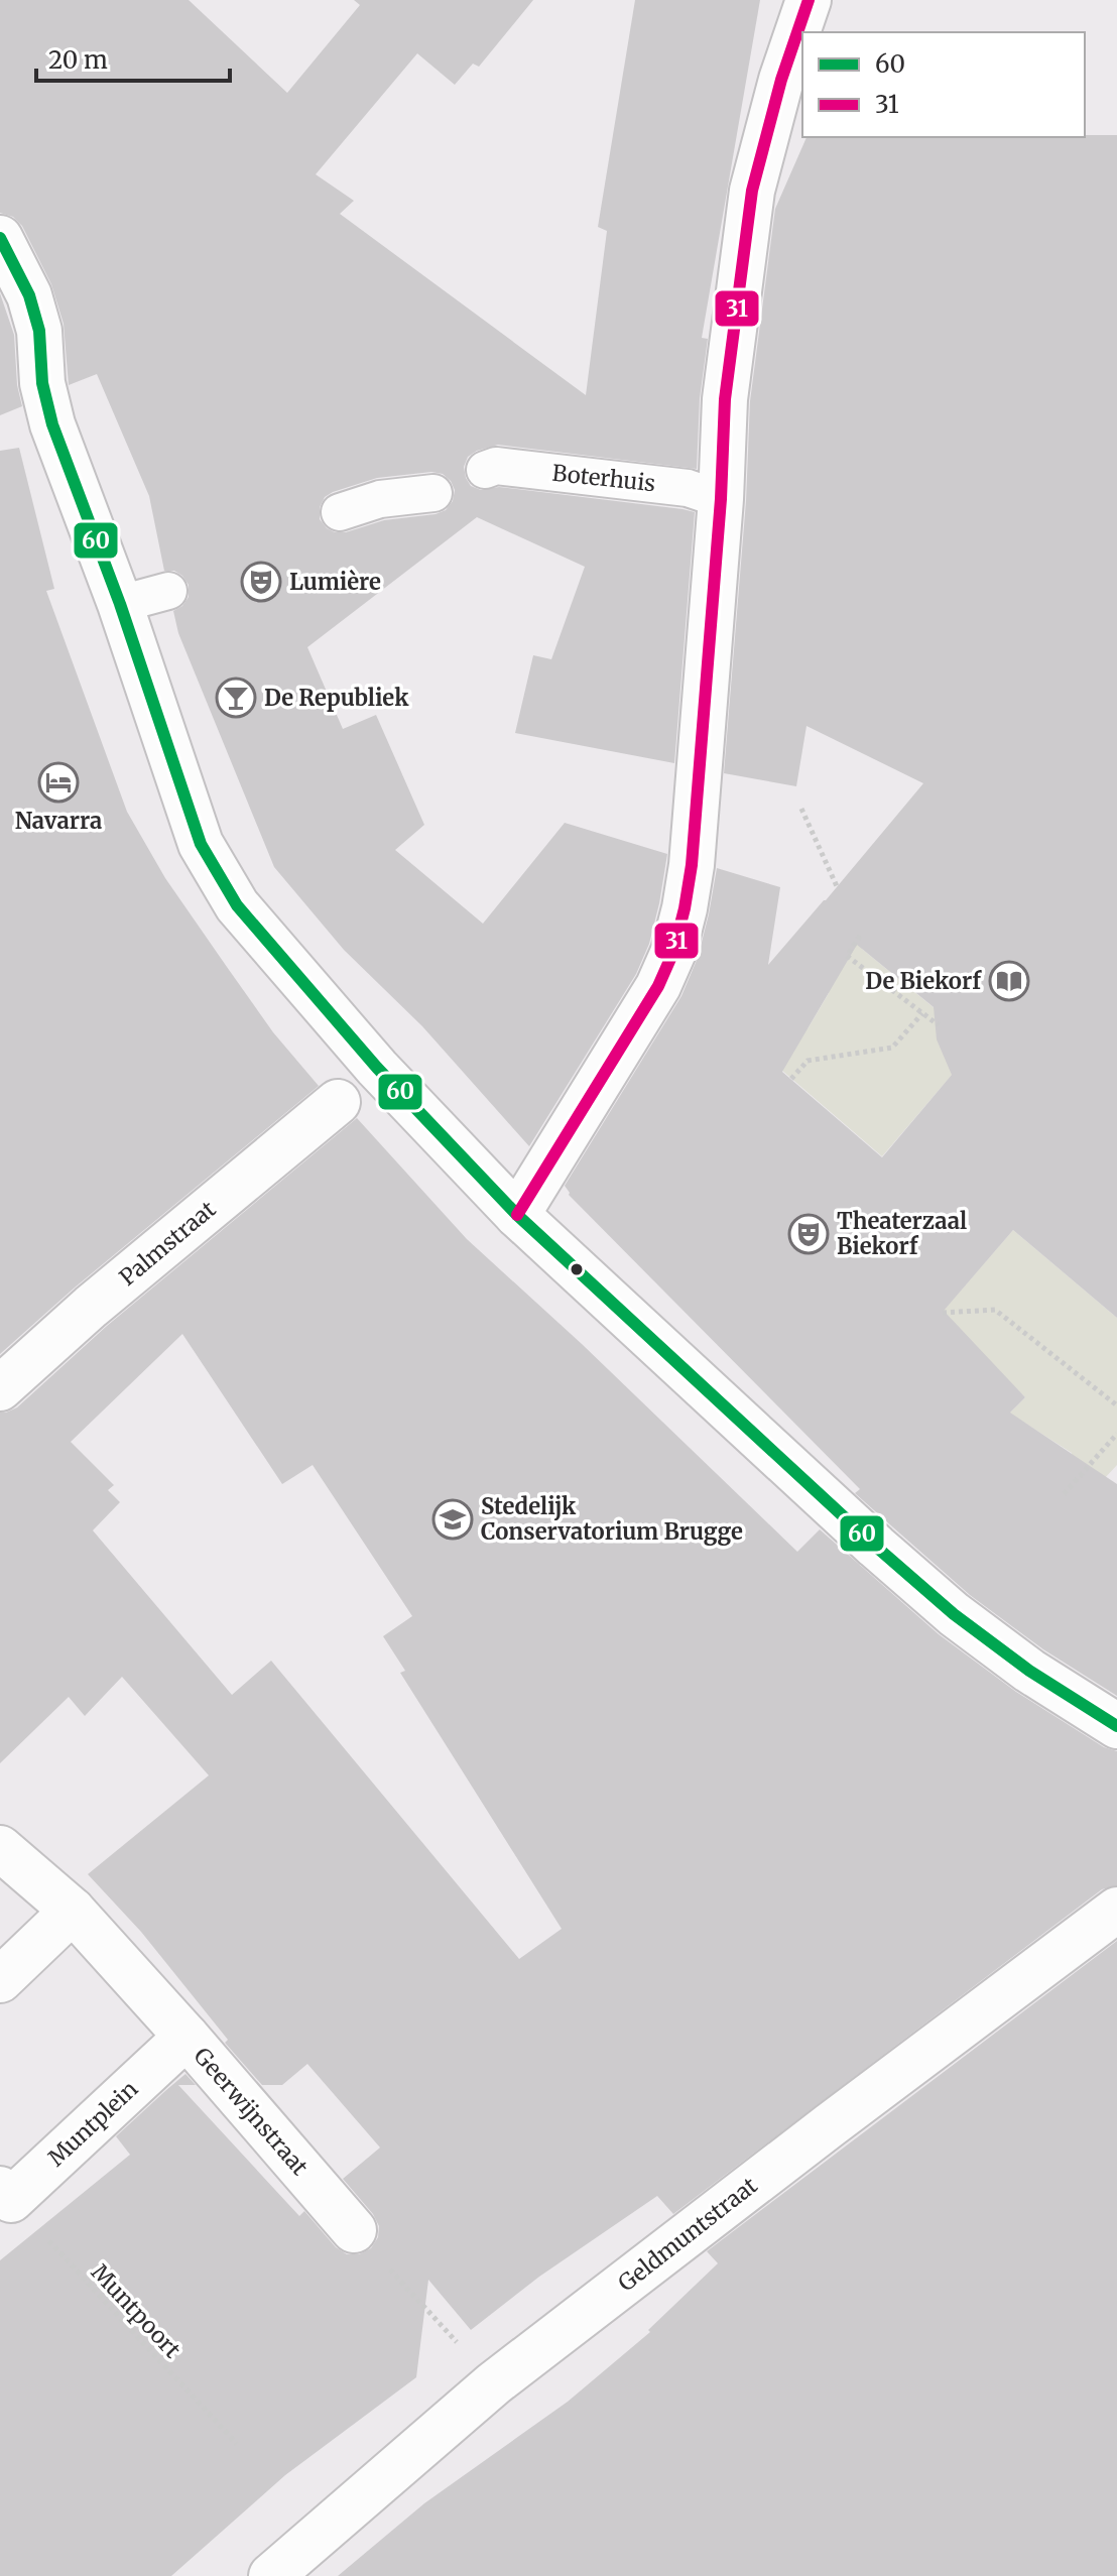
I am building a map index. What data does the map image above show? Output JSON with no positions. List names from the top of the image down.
{
  "streets": {
    "street": [
      "Palmstraat",
      "Geerwijnstraat",
      "Muntplein",
      "Geldmuntstraat"
    ],
    "lane": ["Boterhuis"],
    "path": ["Muntpoort"]
  },
  "crossings": [
    ["Geerwijnstraat", "Muntplein"],
    ["Muntplein", "Muntpoort"]
  ],
  "places": {
    "theatre": ["Lumière", "Theaterzaal Biekorf"],
    "bar": ["De Republiek"],
    "hotel": ["Navarra"],
    "library": ["De Biekorf"],
    "school or university": ["Stedelijk Conservatorium Brugge"]
  },
  "lines": ["transit line 31", "transit line 60"],
  "legend": ["60", "31"],
  "scale_bar": "20 m"
}
